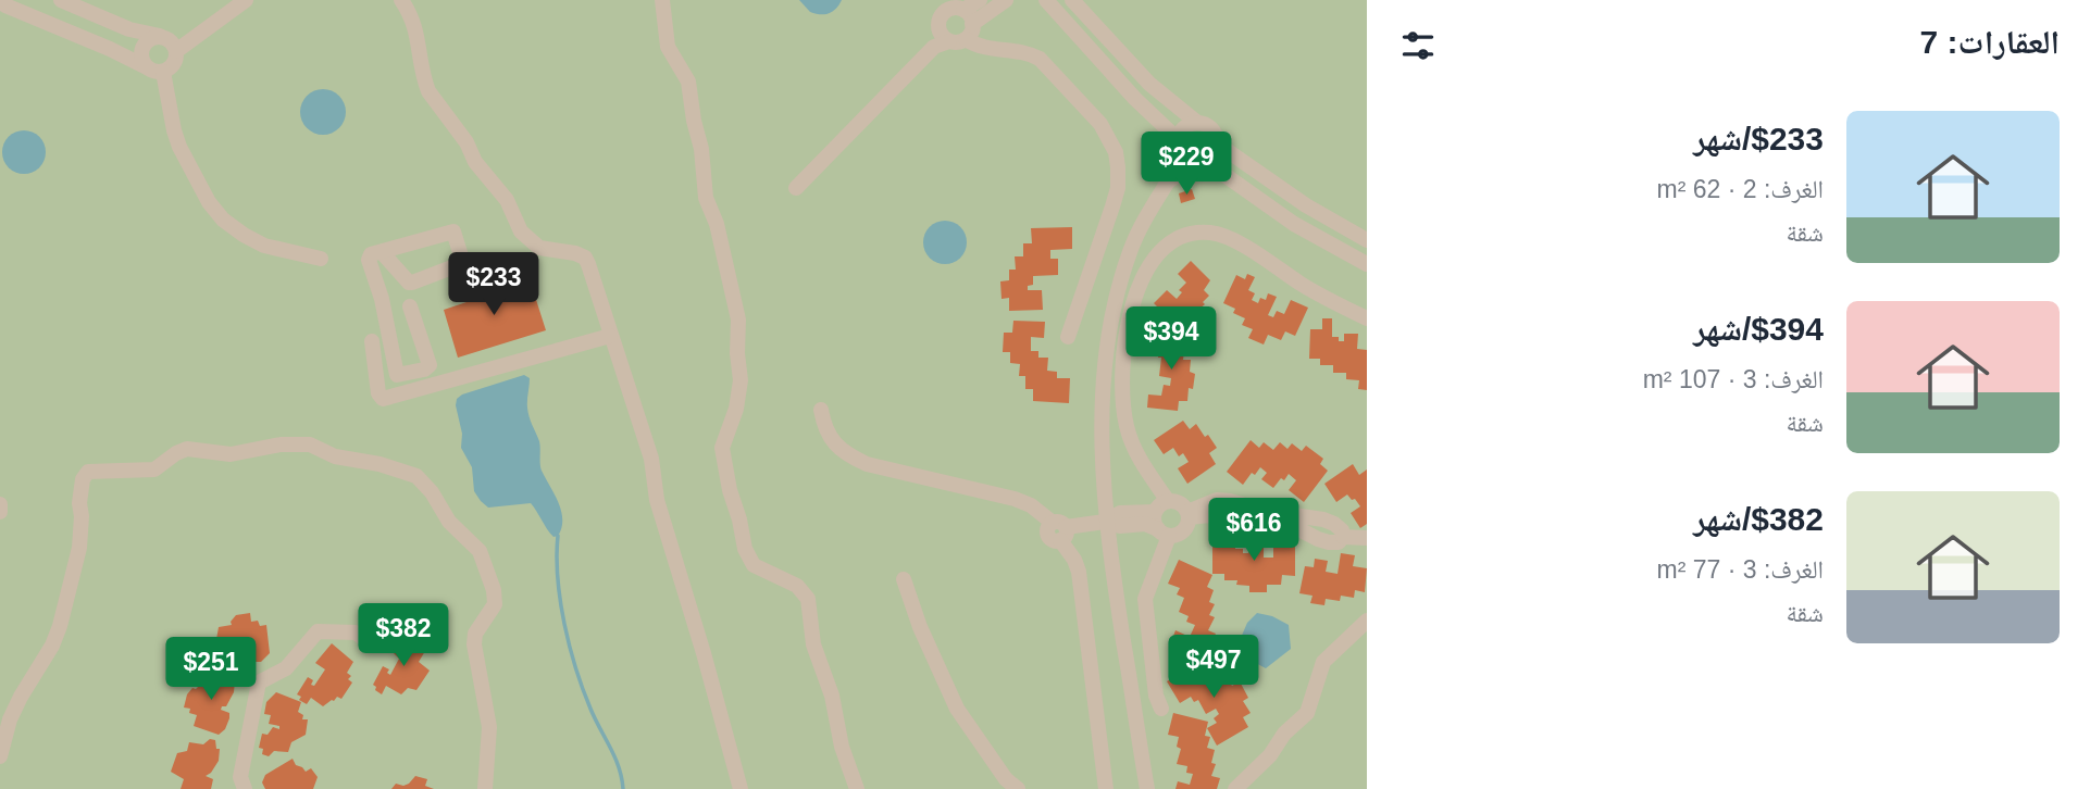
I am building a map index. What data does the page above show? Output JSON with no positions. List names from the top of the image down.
{
  "page": {
    "heading": "العقارات: 7",
    "list": [
      {
        "name": "$233/شهر",
        "note": "الغرف: 2 · 62 m² · شقة"
      },
      {
        "name": "$394/شهر",
        "note": "الغرف: 3 · 107 m² · شقة"
      },
      {
        "name": "$382/شهر",
        "note": "الغرف: 3 · 77 m² · شقة"
      }
    ],
    "price": [
      "$229",
      "$233",
      "$394",
      "$616",
      "$382",
      "$497",
      "$251"
    ]
  }
}
